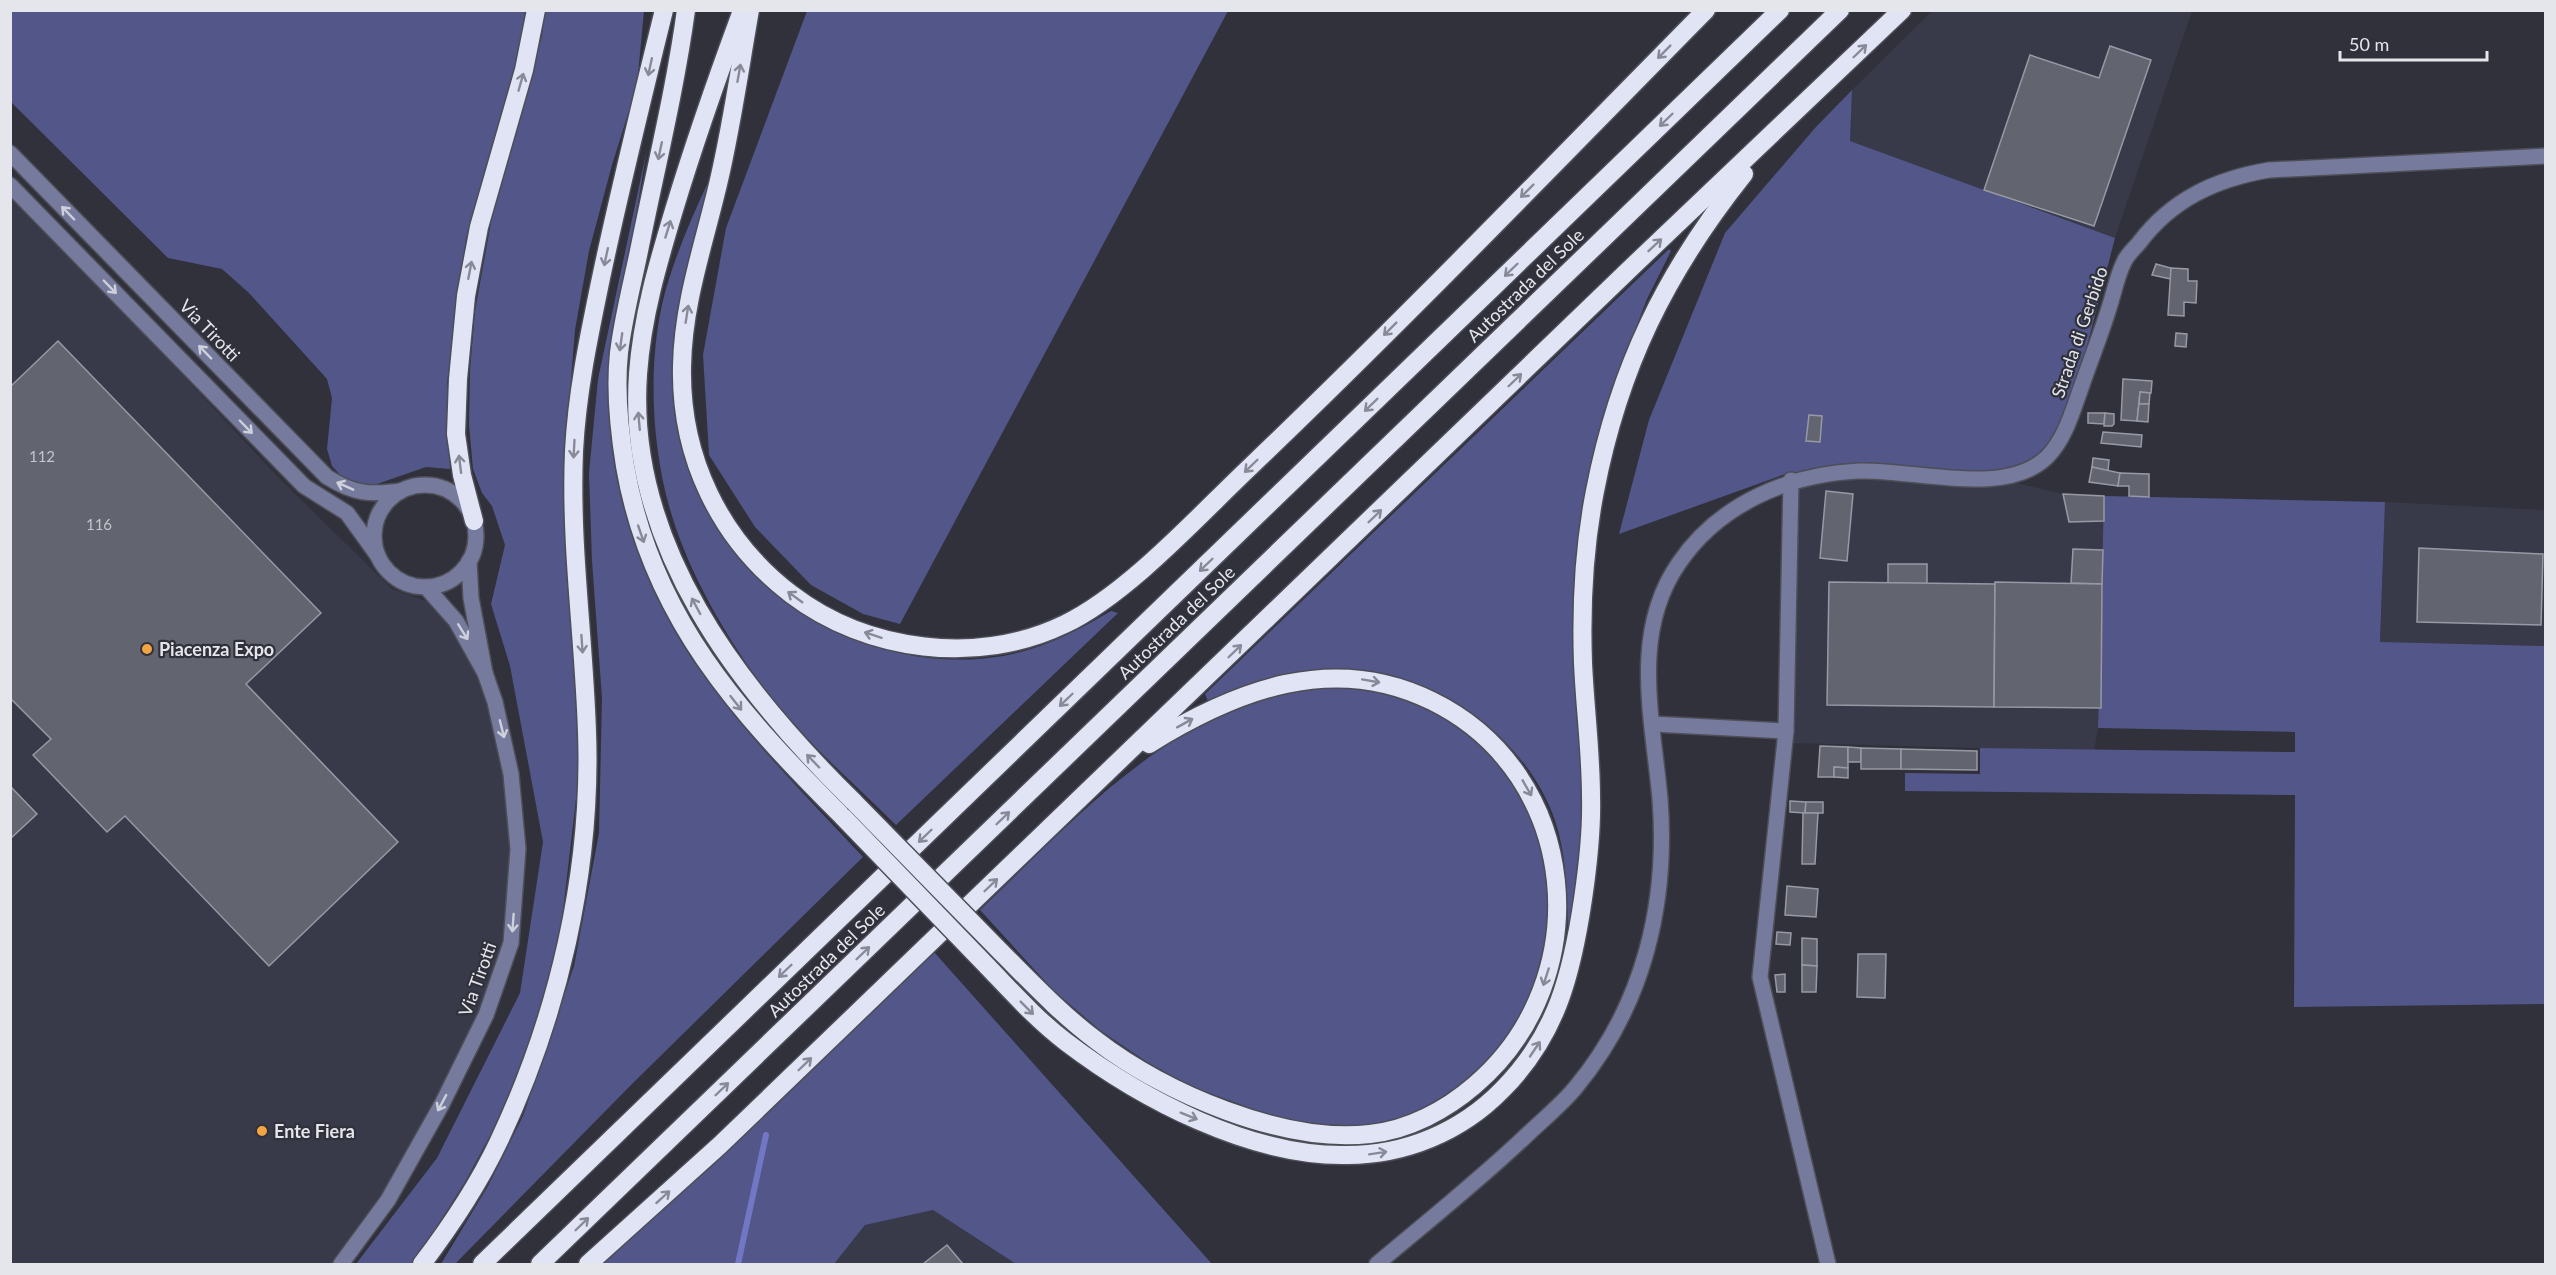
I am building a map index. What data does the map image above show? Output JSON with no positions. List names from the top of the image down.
{
  "streets": {
    "highway": ["Autostrada del Sole"],
    "street": ["Via Tirotti", "Strada di Gerbido"]
  },
  "places": ["Piacenza Expo", "Ente Fiera"],
  "house_numbers": ["112", "116"],
  "scale_bar": "50 m"
}
